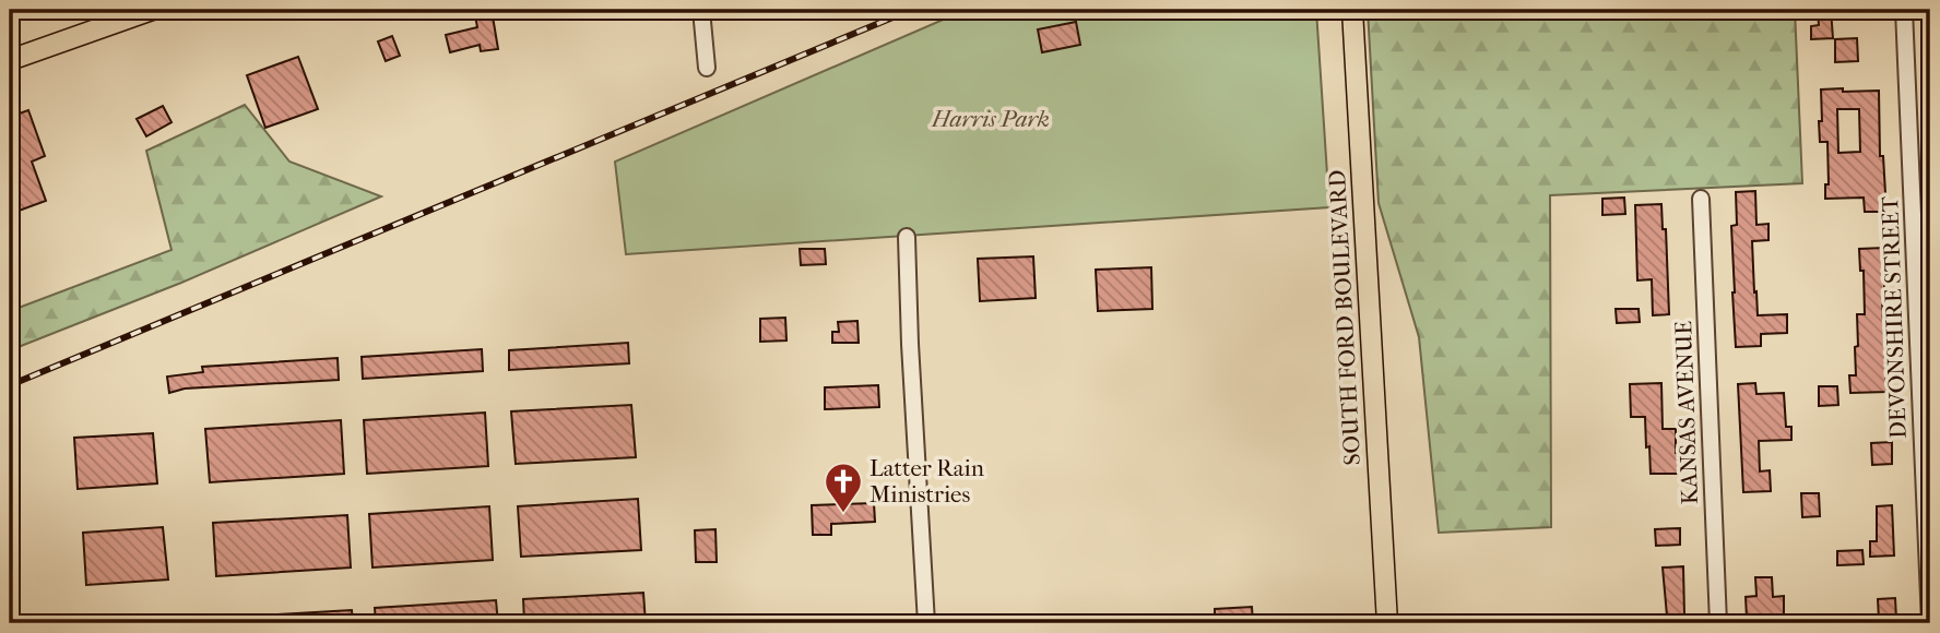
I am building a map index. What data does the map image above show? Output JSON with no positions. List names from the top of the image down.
{
  "streets": {
    "main road": ["SOUTH FORD BOULEVARD"],
    "street": ["DEVONSHIRE STREET", "KANSAS AVENUE"]
  },
  "parks": ["Harris Park"],
  "places": {
    "church": ["Latter Rain Ministries"]
  }
}
